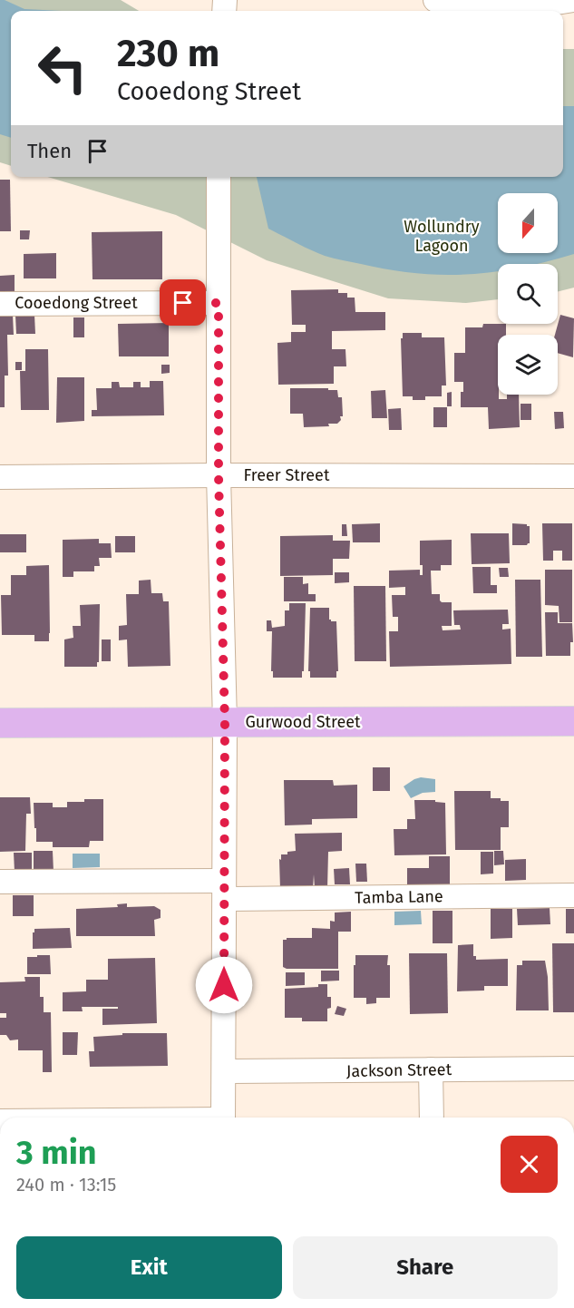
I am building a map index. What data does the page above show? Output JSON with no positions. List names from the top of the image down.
{
  "streets": {
    "main road": ["Gurwood Street"],
    "street": [
      "Cooedong Street",
      "Freer Street",
      "Tamba Lane",
      "Jackson Street"
    ]
  },
  "parks": ["Wollundry Lagoon"],
  "north": "bottom",
  "page": {
    "turn": ["230 m", "Cooedong Street"],
    "then": "Then",
    "heading": ["3 min", "240 m · 13:15"],
    "buttons": ["Exit", "Share"]
  }
}
